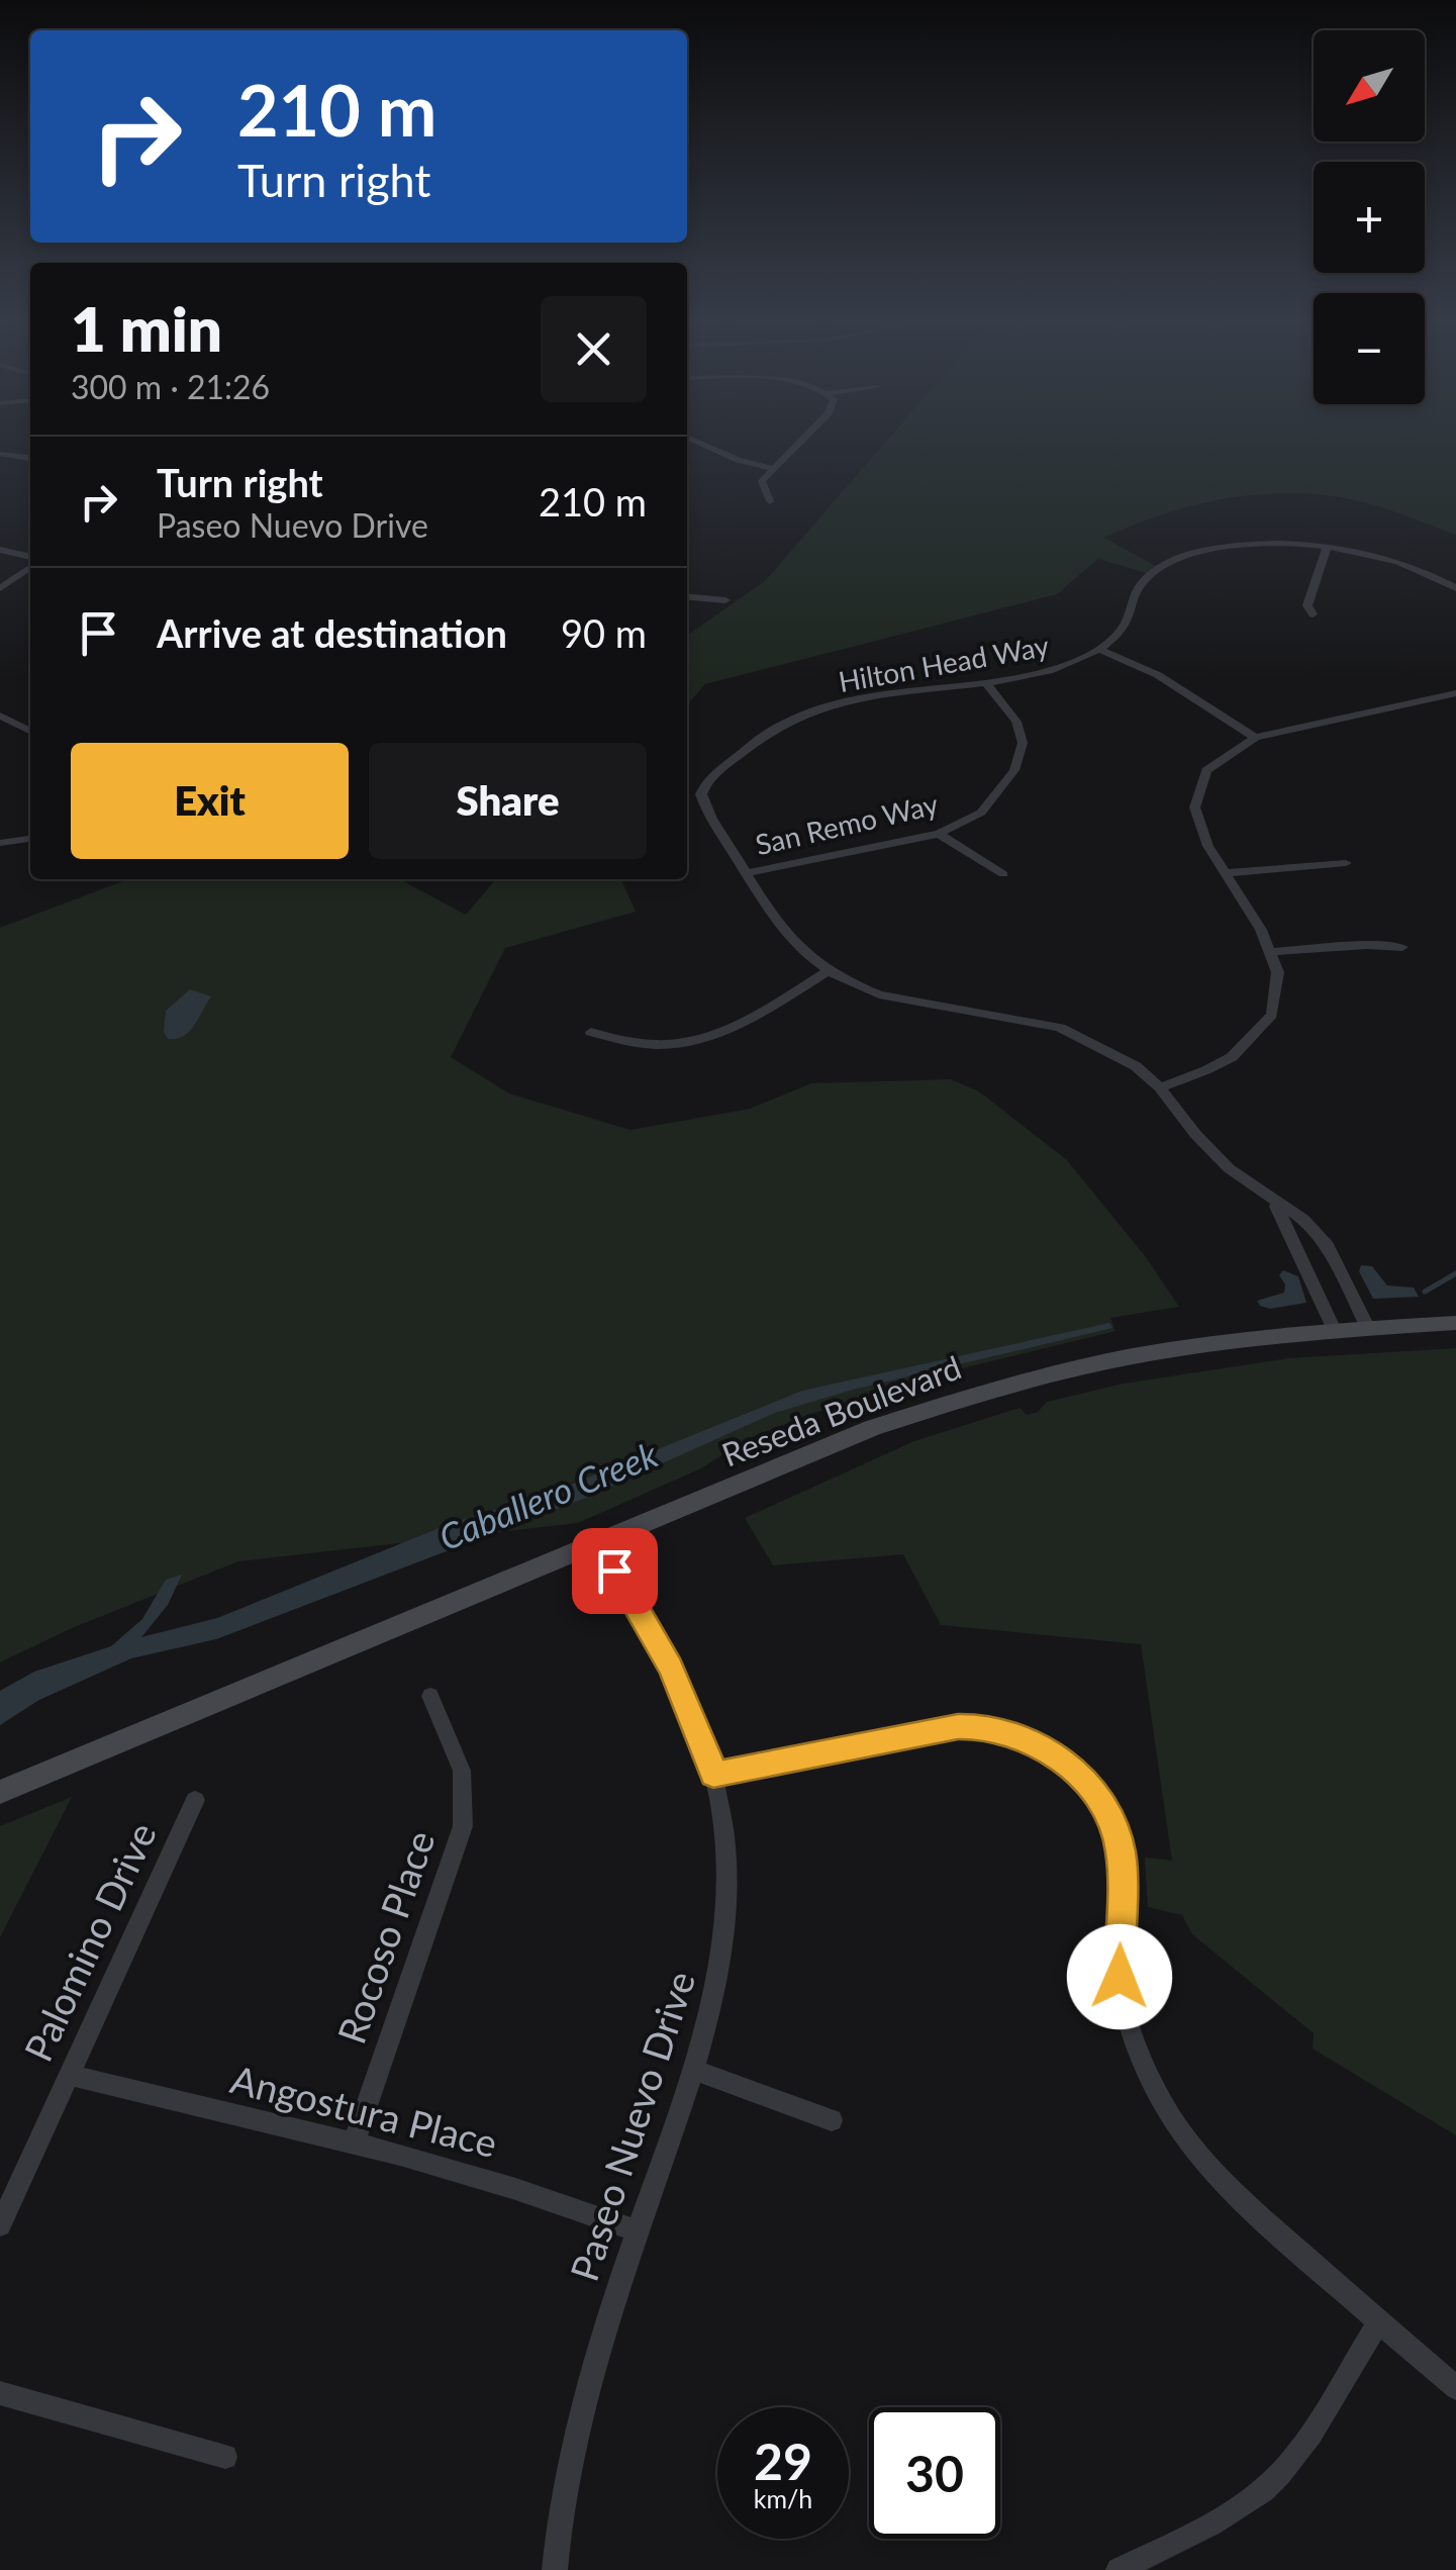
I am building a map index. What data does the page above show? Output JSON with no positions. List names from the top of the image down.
{
  "streets": {
    "main road": ["Reseda Boulevard"],
    "street": [
      "Hilton Head Way",
      "San Remo Way",
      "Rocoso Place",
      "Palomino Drive",
      "Angostura Place",
      "Paseo Nuevo Drive"
    ]
  },
  "crossings": [
    ["Hilton Head Way", "San Remo Way"],
    ["Reseda Boulevard", "Paseo Nuevo Drive"],
    ["Rocoso Place", "Angostura Place"],
    ["Palomino Drive", "Angostura Place"],
    ["Angostura Place", "Paseo Nuevo Drive"]
  ],
  "water": ["Caballero Creek"],
  "north": "bottom left",
  "page": {
    "map_buttons": ["+", "−"],
    "turn": ["210 m", "Turn right"],
    "heading": ["1 min", "300 m · 21:26"],
    "list": [
      {
        "name": "Turn right",
        "note": "Paseo Nuevo Drive",
        "value": "210 m"
      },
      {
        "name": "Arrive at destination",
        "value": "90 m"
      }
    ],
    "buttons": ["Exit", "Share"],
    "speed": "29 km/h",
    "limit": "30"
  }
}
